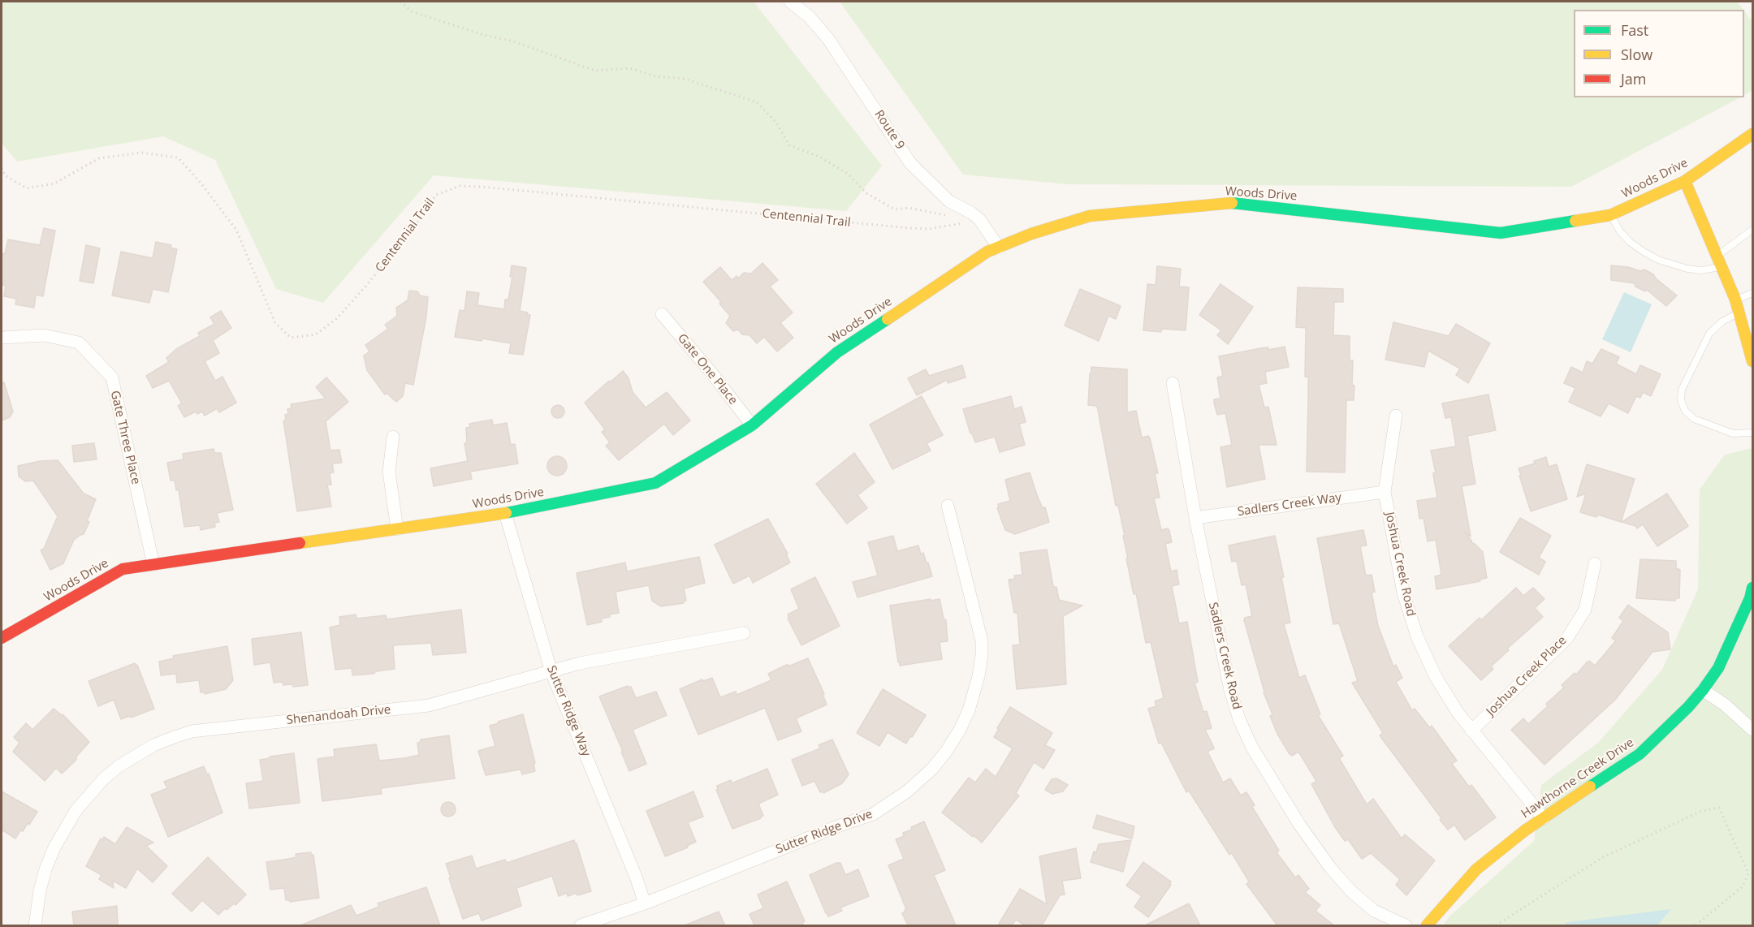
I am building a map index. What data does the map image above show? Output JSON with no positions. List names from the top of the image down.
{
  "streets": {
    "street": [
      "Route 9",
      "Woods Drive",
      "Gate One Place",
      "Gate Three Place",
      "Sadlers Creek Way",
      "Joshua Creek Road",
      "Sadlers Creek Road",
      "Joshua Creek Place",
      "Sutter Ridge Way",
      "Shenandoah Drive",
      "Hawthorne Creek Drive",
      "Sutter Ridge Drive"
    ],
    "path": ["Centennial Trail"]
  },
  "crossings": [
    ["Route 9", "Woods Drive"],
    ["Woods Drive", "Gate One Place"],
    ["Woods Drive", "Gate Three Place"],
    ["Woods Drive", "Sutter Ridge Way"],
    ["Sadlers Creek Way", "Joshua Creek Road"],
    ["Sadlers Creek Way", "Sadlers Creek Road"],
    ["Joshua Creek Road", "Joshua Creek Place"],
    ["Joshua Creek Road", "Hawthorne Creek Drive"],
    ["Sutter Ridge Way", "Shenandoah Drive"],
    ["Sutter Ridge Way", "Sutter Ridge Drive"]
  ],
  "legend": ["Fast", "Slow", "Jam"]
}
